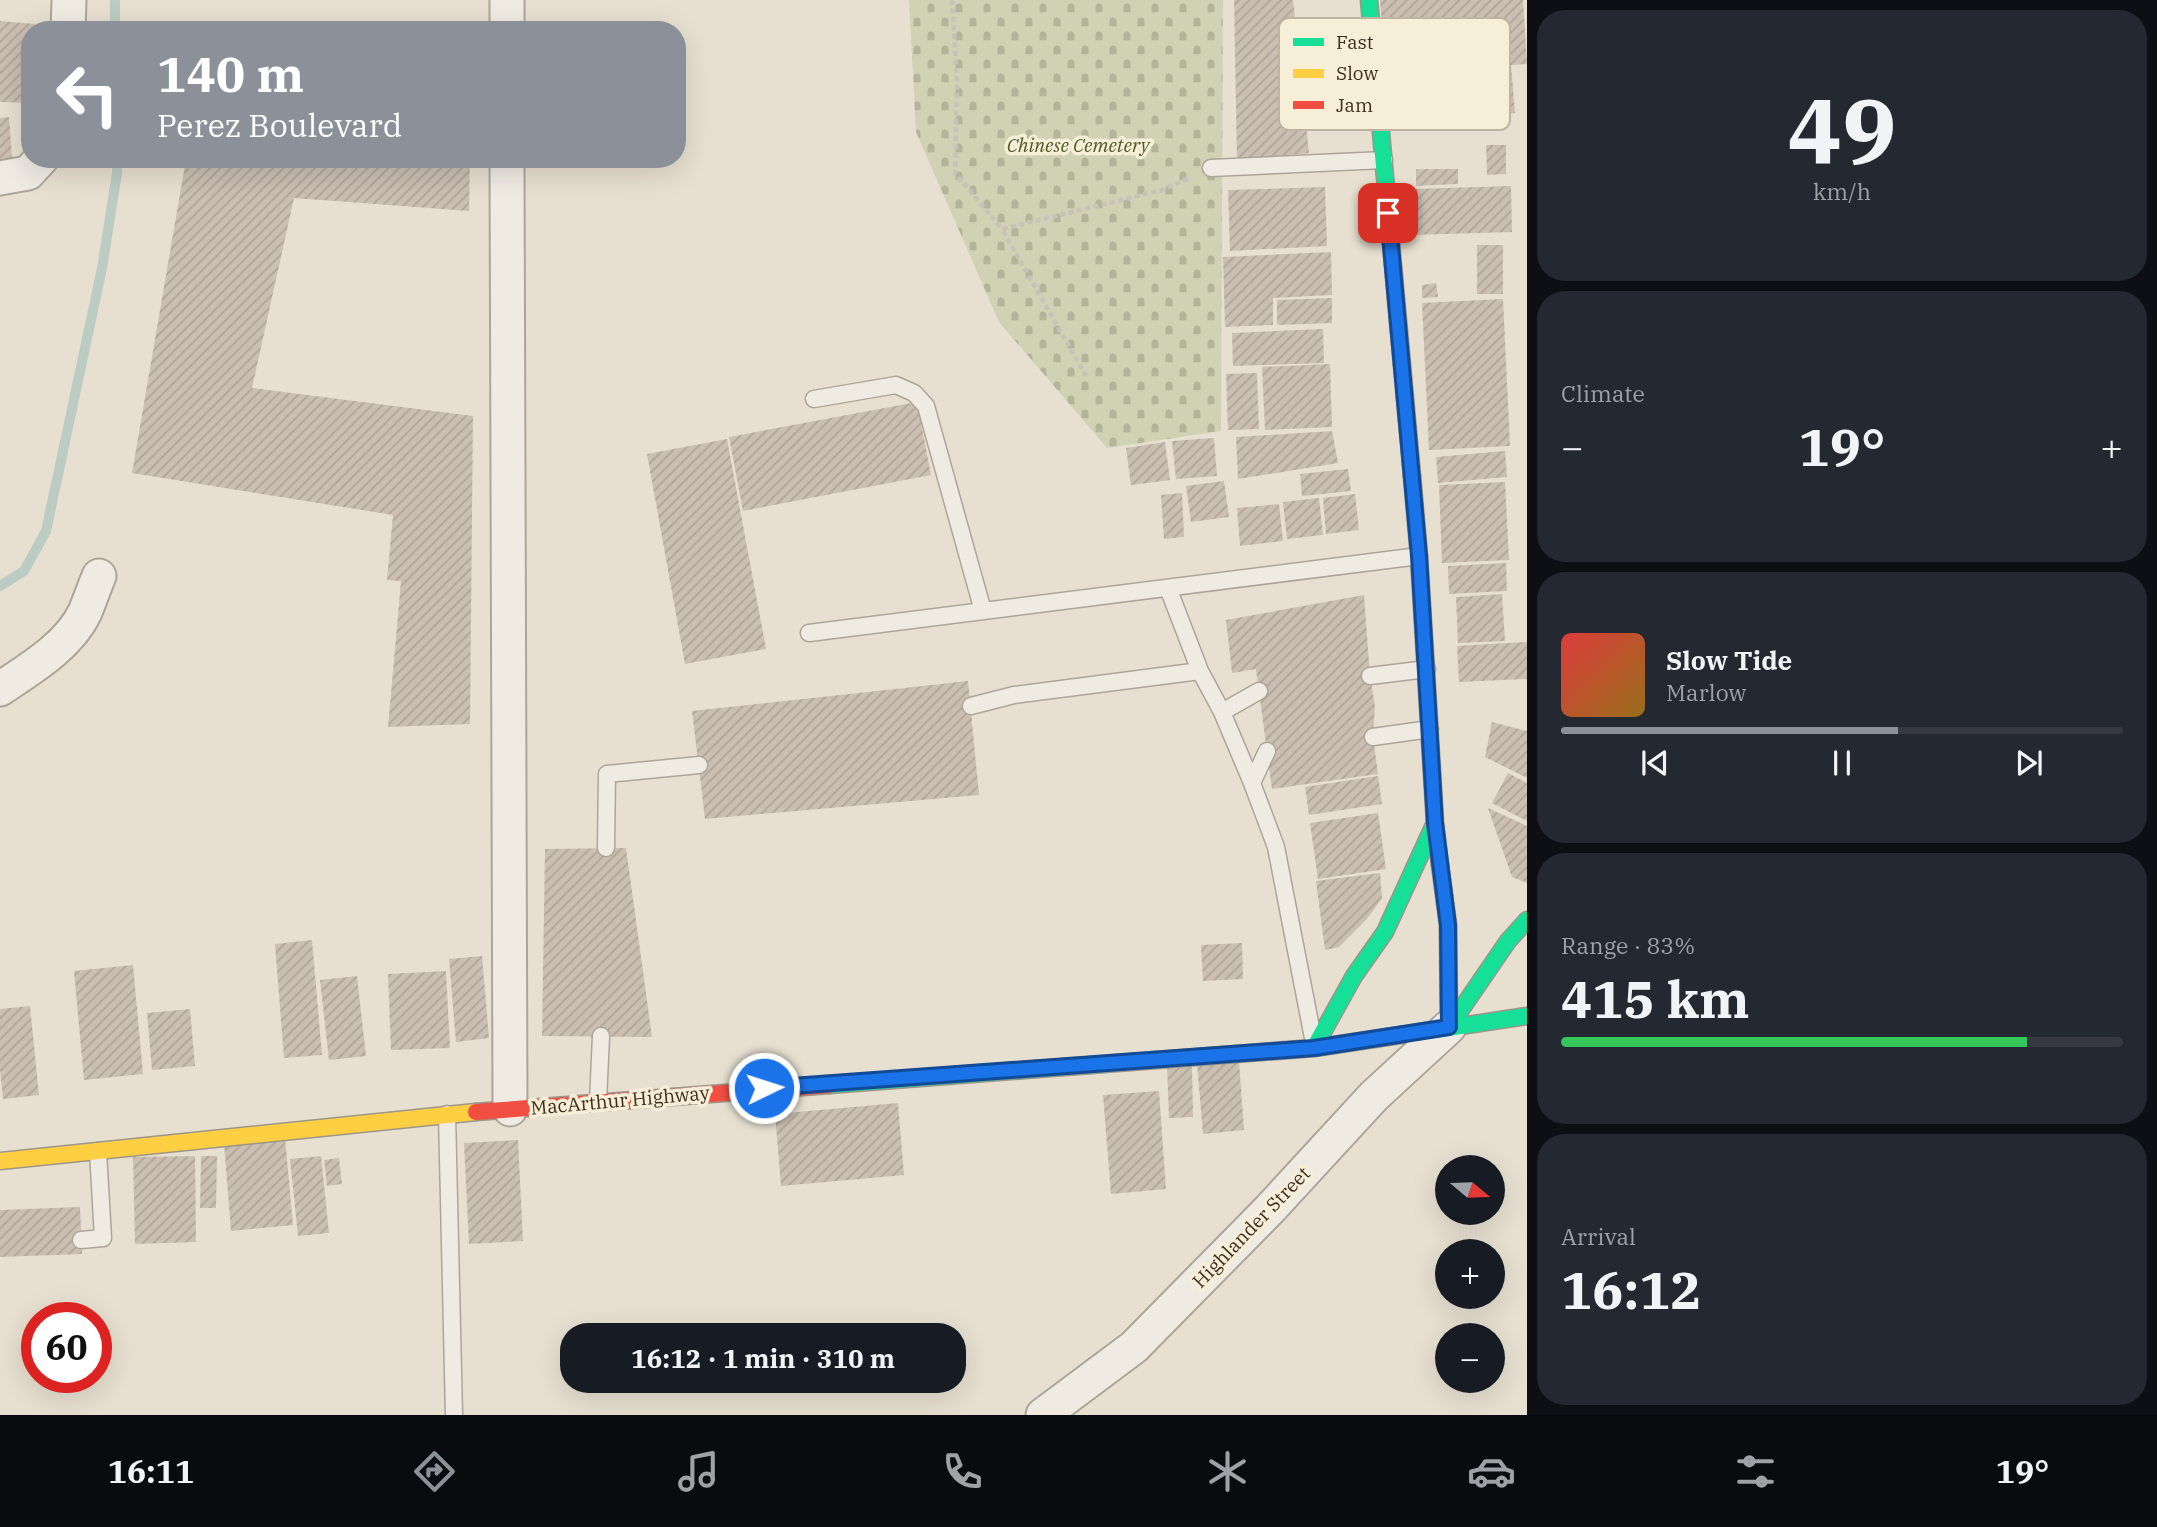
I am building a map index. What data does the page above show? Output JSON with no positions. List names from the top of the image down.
{
  "streets": {
    "main road": ["MacArthur Highway"],
    "street": ["Highlander Street"]
  },
  "crossings": [
    ["MacArthur Highway", "Highlander Street"]
  ],
  "parks": ["Chinese Cemetery"],
  "legend": ["Fast", "Slow", "Jam"],
  "north": "right",
  "page": {
    "tile": [
      ["49", "km/h"],
      "Climate",
      ["Range · 83%", "415 km"],
      ["Arrival", "16:12"]
    ],
    "turn": ["140 m", "Perez Boulevard"],
    "heat": ["−", "19°", "+"],
    "song": ["Slow Tide", "Marlow"],
    "map_buttons": ["+", "−"],
    "limit": "60",
    "trip": "16:12 · 1 min · 310 m",
    "tabs": ["16:11", "19°"]
  }
}
